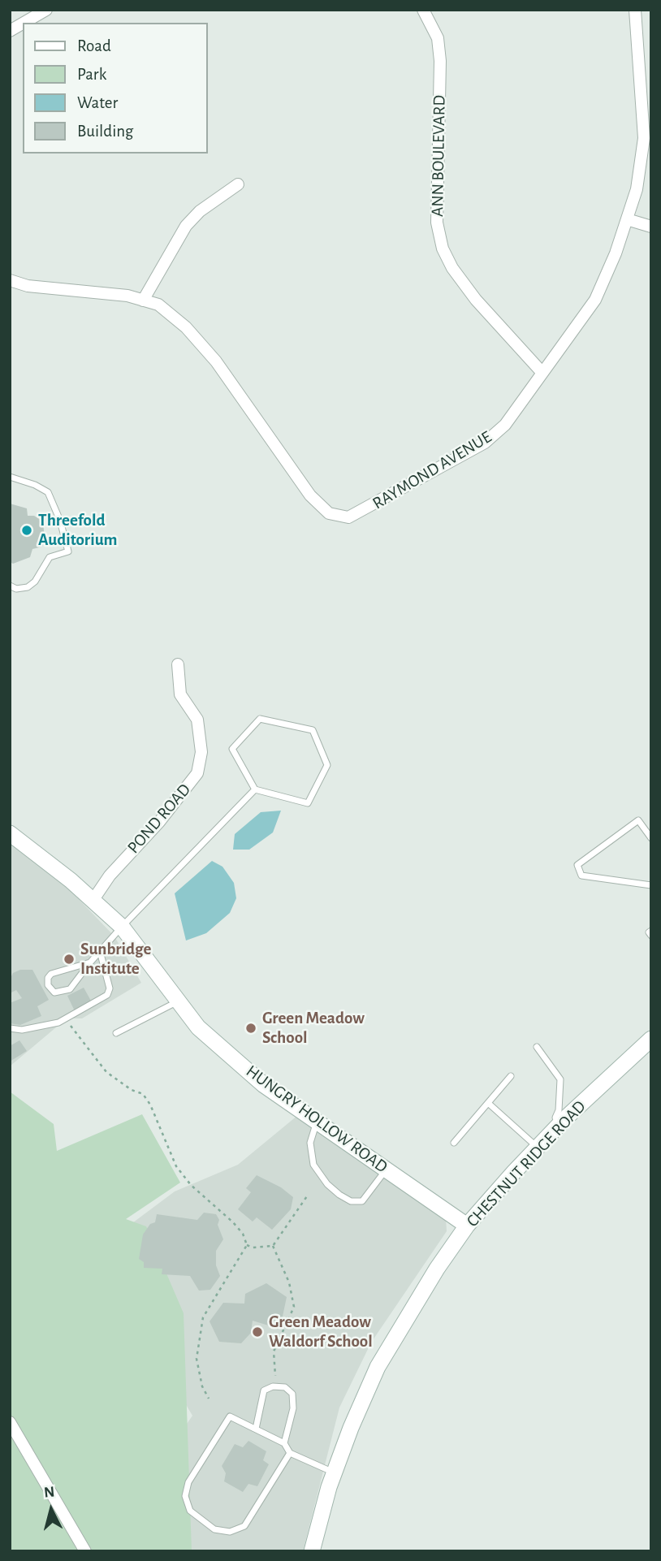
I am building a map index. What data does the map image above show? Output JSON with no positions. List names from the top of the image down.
{
  "streets": {
    "main road": ["HUNGRY HOLLOW ROAD", "CHESTNUT RIDGE ROAD"],
    "street": ["ANN BOULEVARD", "RAYMOND AVENUE", "POND ROAD"]
  },
  "crossings": [
    ["ANN BOULEVARD", "RAYMOND AVENUE"],
    ["POND ROAD", "HUNGRY HOLLOW ROAD"],
    ["HUNGRY HOLLOW ROAD", "CHESTNUT RIDGE ROAD"]
  ],
  "places": [
    "Threefold Auditorium",
    "Sunbridge Institute",
    "Green Meadow School",
    "Green Meadow Waldorf School"
  ],
  "legend": [
    "Road",
    "Park",
    "Water",
    "Building"
  ],
  "north": "top"
}
